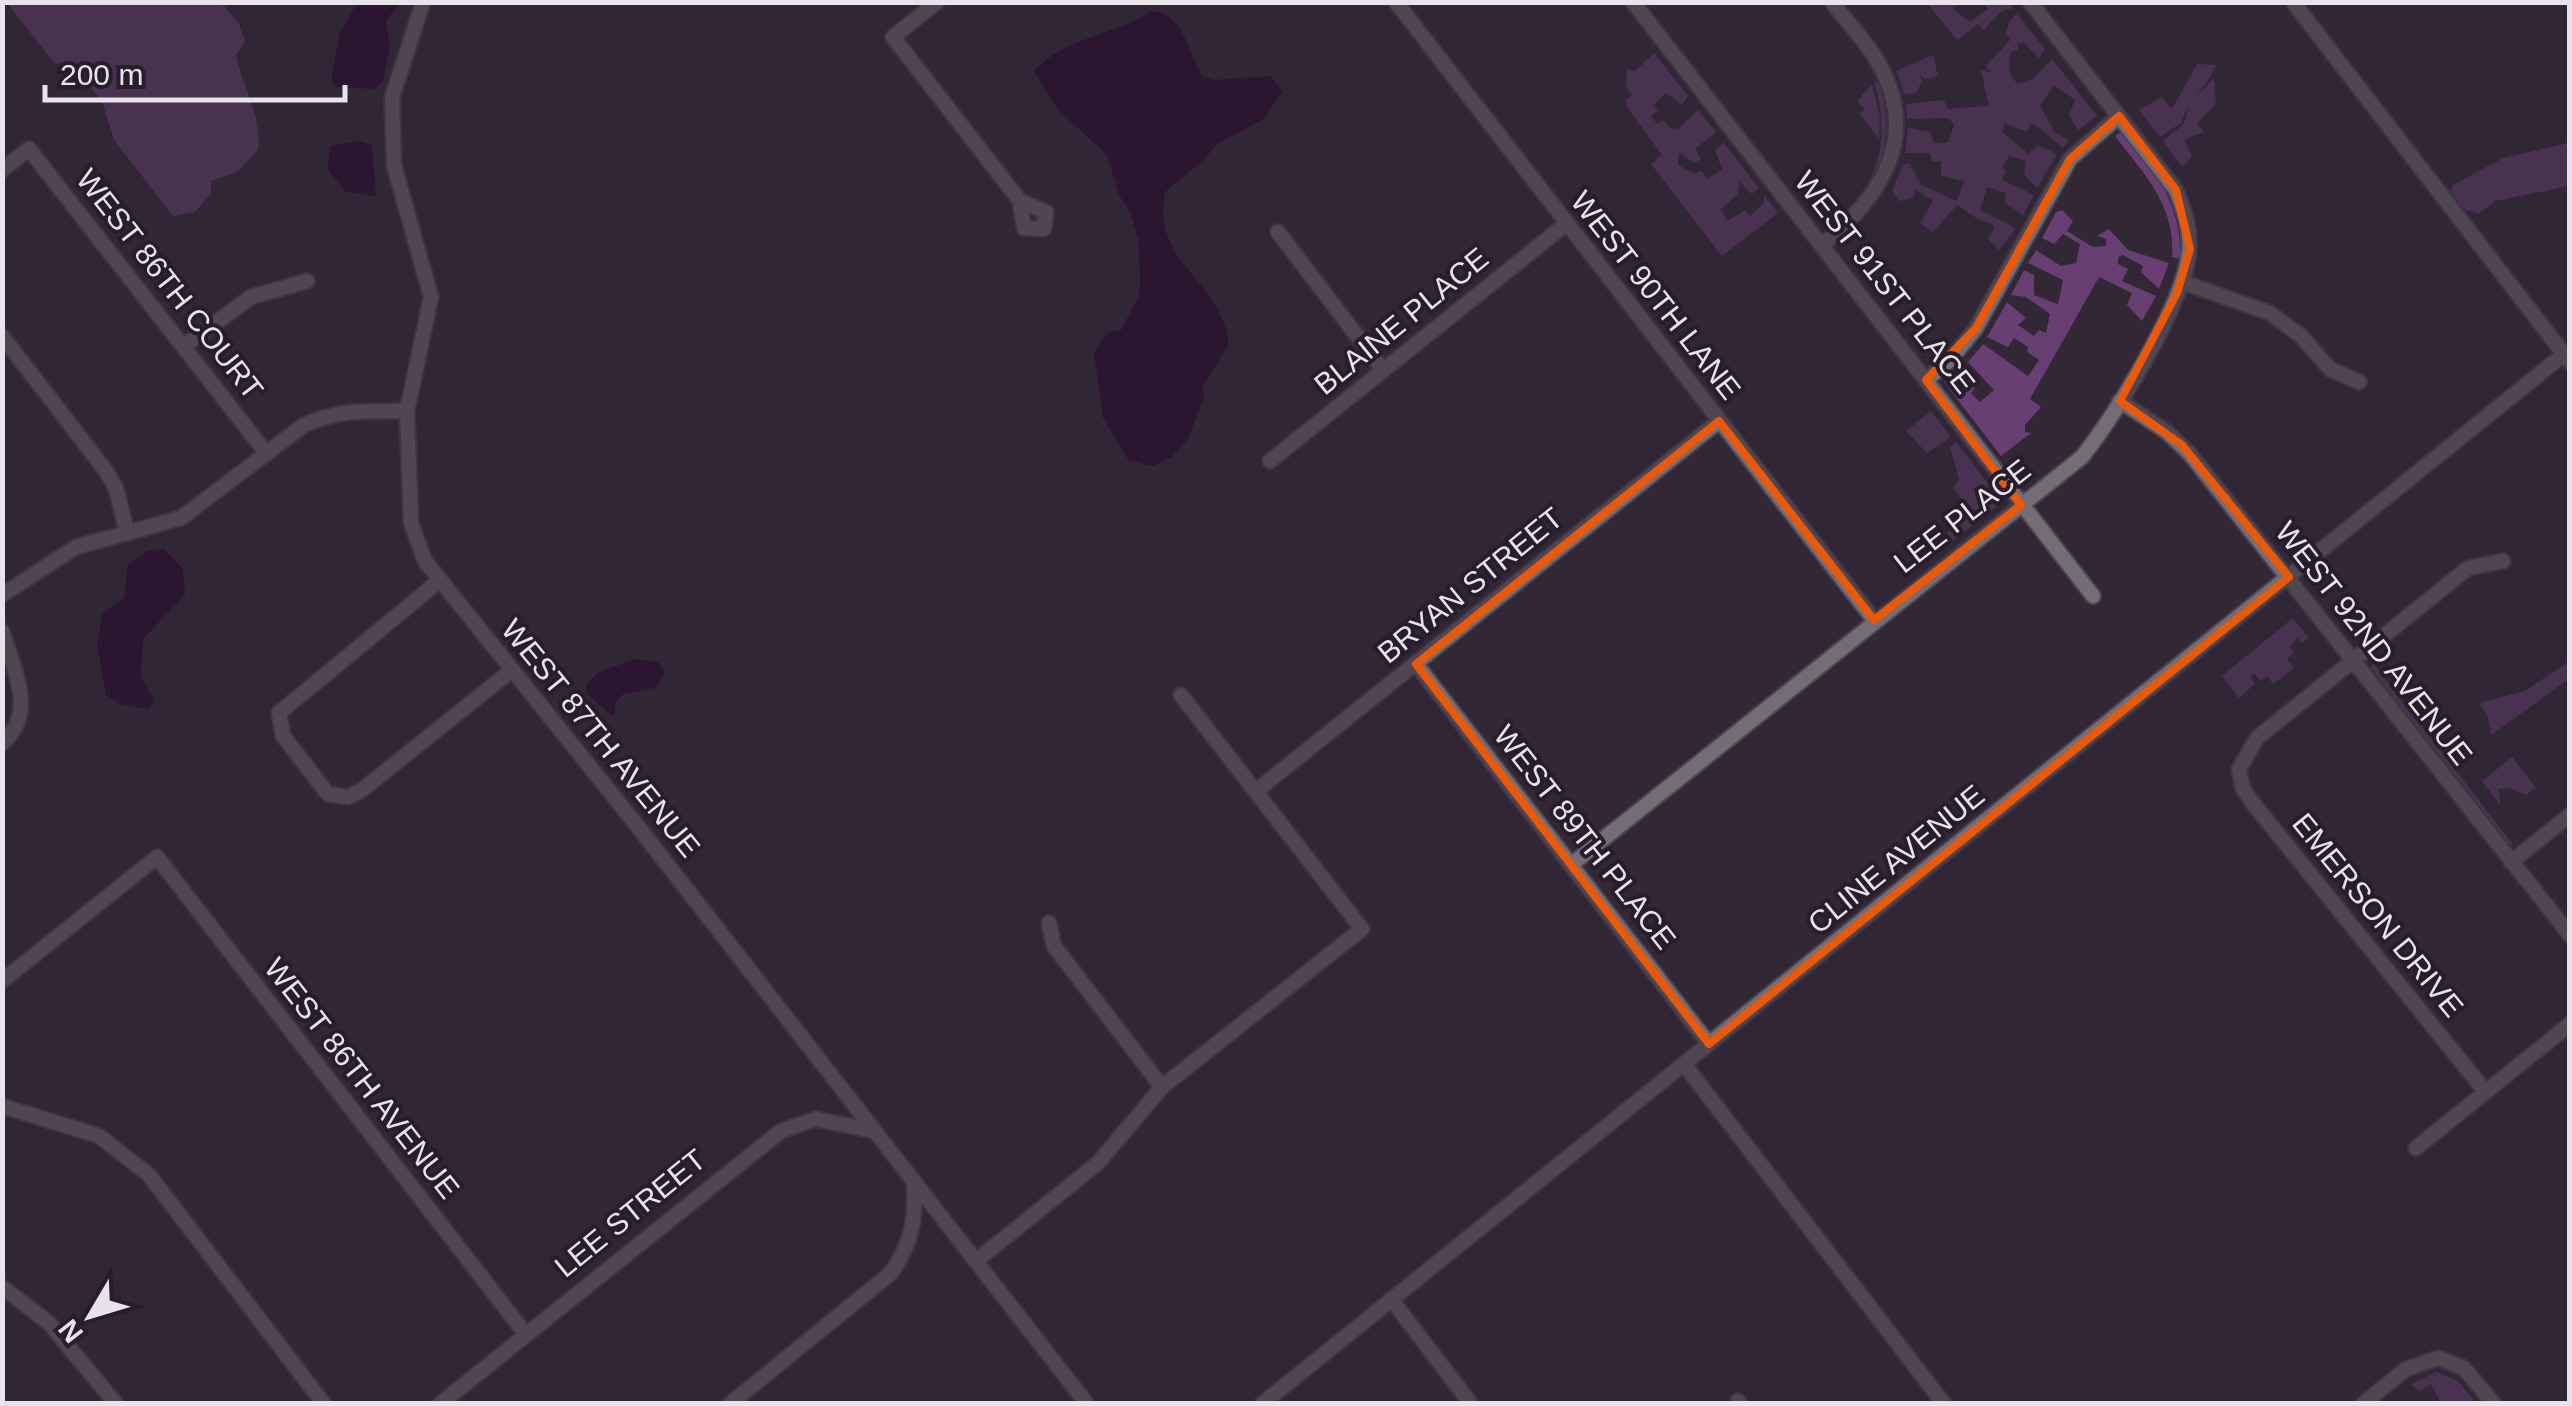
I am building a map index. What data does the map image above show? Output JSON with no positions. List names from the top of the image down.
{
  "streets": {
    "street": [
      "WEST 91ST PLACE",
      "WEST 86TH COURT",
      "WEST 90TH LANE",
      "BLAINE PLACE",
      "LEE PLACE",
      "BRYAN STREET",
      "WEST 92ND AVENUE",
      "WEST 87TH AVENUE",
      "WEST 89TH PLACE",
      "CLINE AVENUE",
      "EMERSON DRIVE",
      "WEST 86TH AVENUE",
      "LEE STREET"
    ]
  },
  "crossings": [
    ["WEST 91ST PLACE", "LEE PLACE"],
    ["WEST 90TH LANE", "BLAINE PLACE"],
    ["WEST 90TH LANE", "LEE PLACE"],
    ["WEST 90TH LANE", "BRYAN STREET"],
    ["LEE PLACE", "WEST 92ND AVENUE"],
    ["LEE PLACE", "WEST 89TH PLACE"],
    ["BRYAN STREET", "WEST 89TH PLACE"],
    ["WEST 92ND AVENUE", "CLINE AVENUE"],
    ["WEST 92ND AVENUE", "EMERSON DRIVE"],
    ["WEST 87TH AVENUE", "LEE STREET"],
    ["WEST 89TH PLACE", "CLINE AVENUE"],
    ["WEST 86TH AVENUE", "LEE STREET"]
  ],
  "scale_bar": "200 m",
  "north": "bottom left"
}
